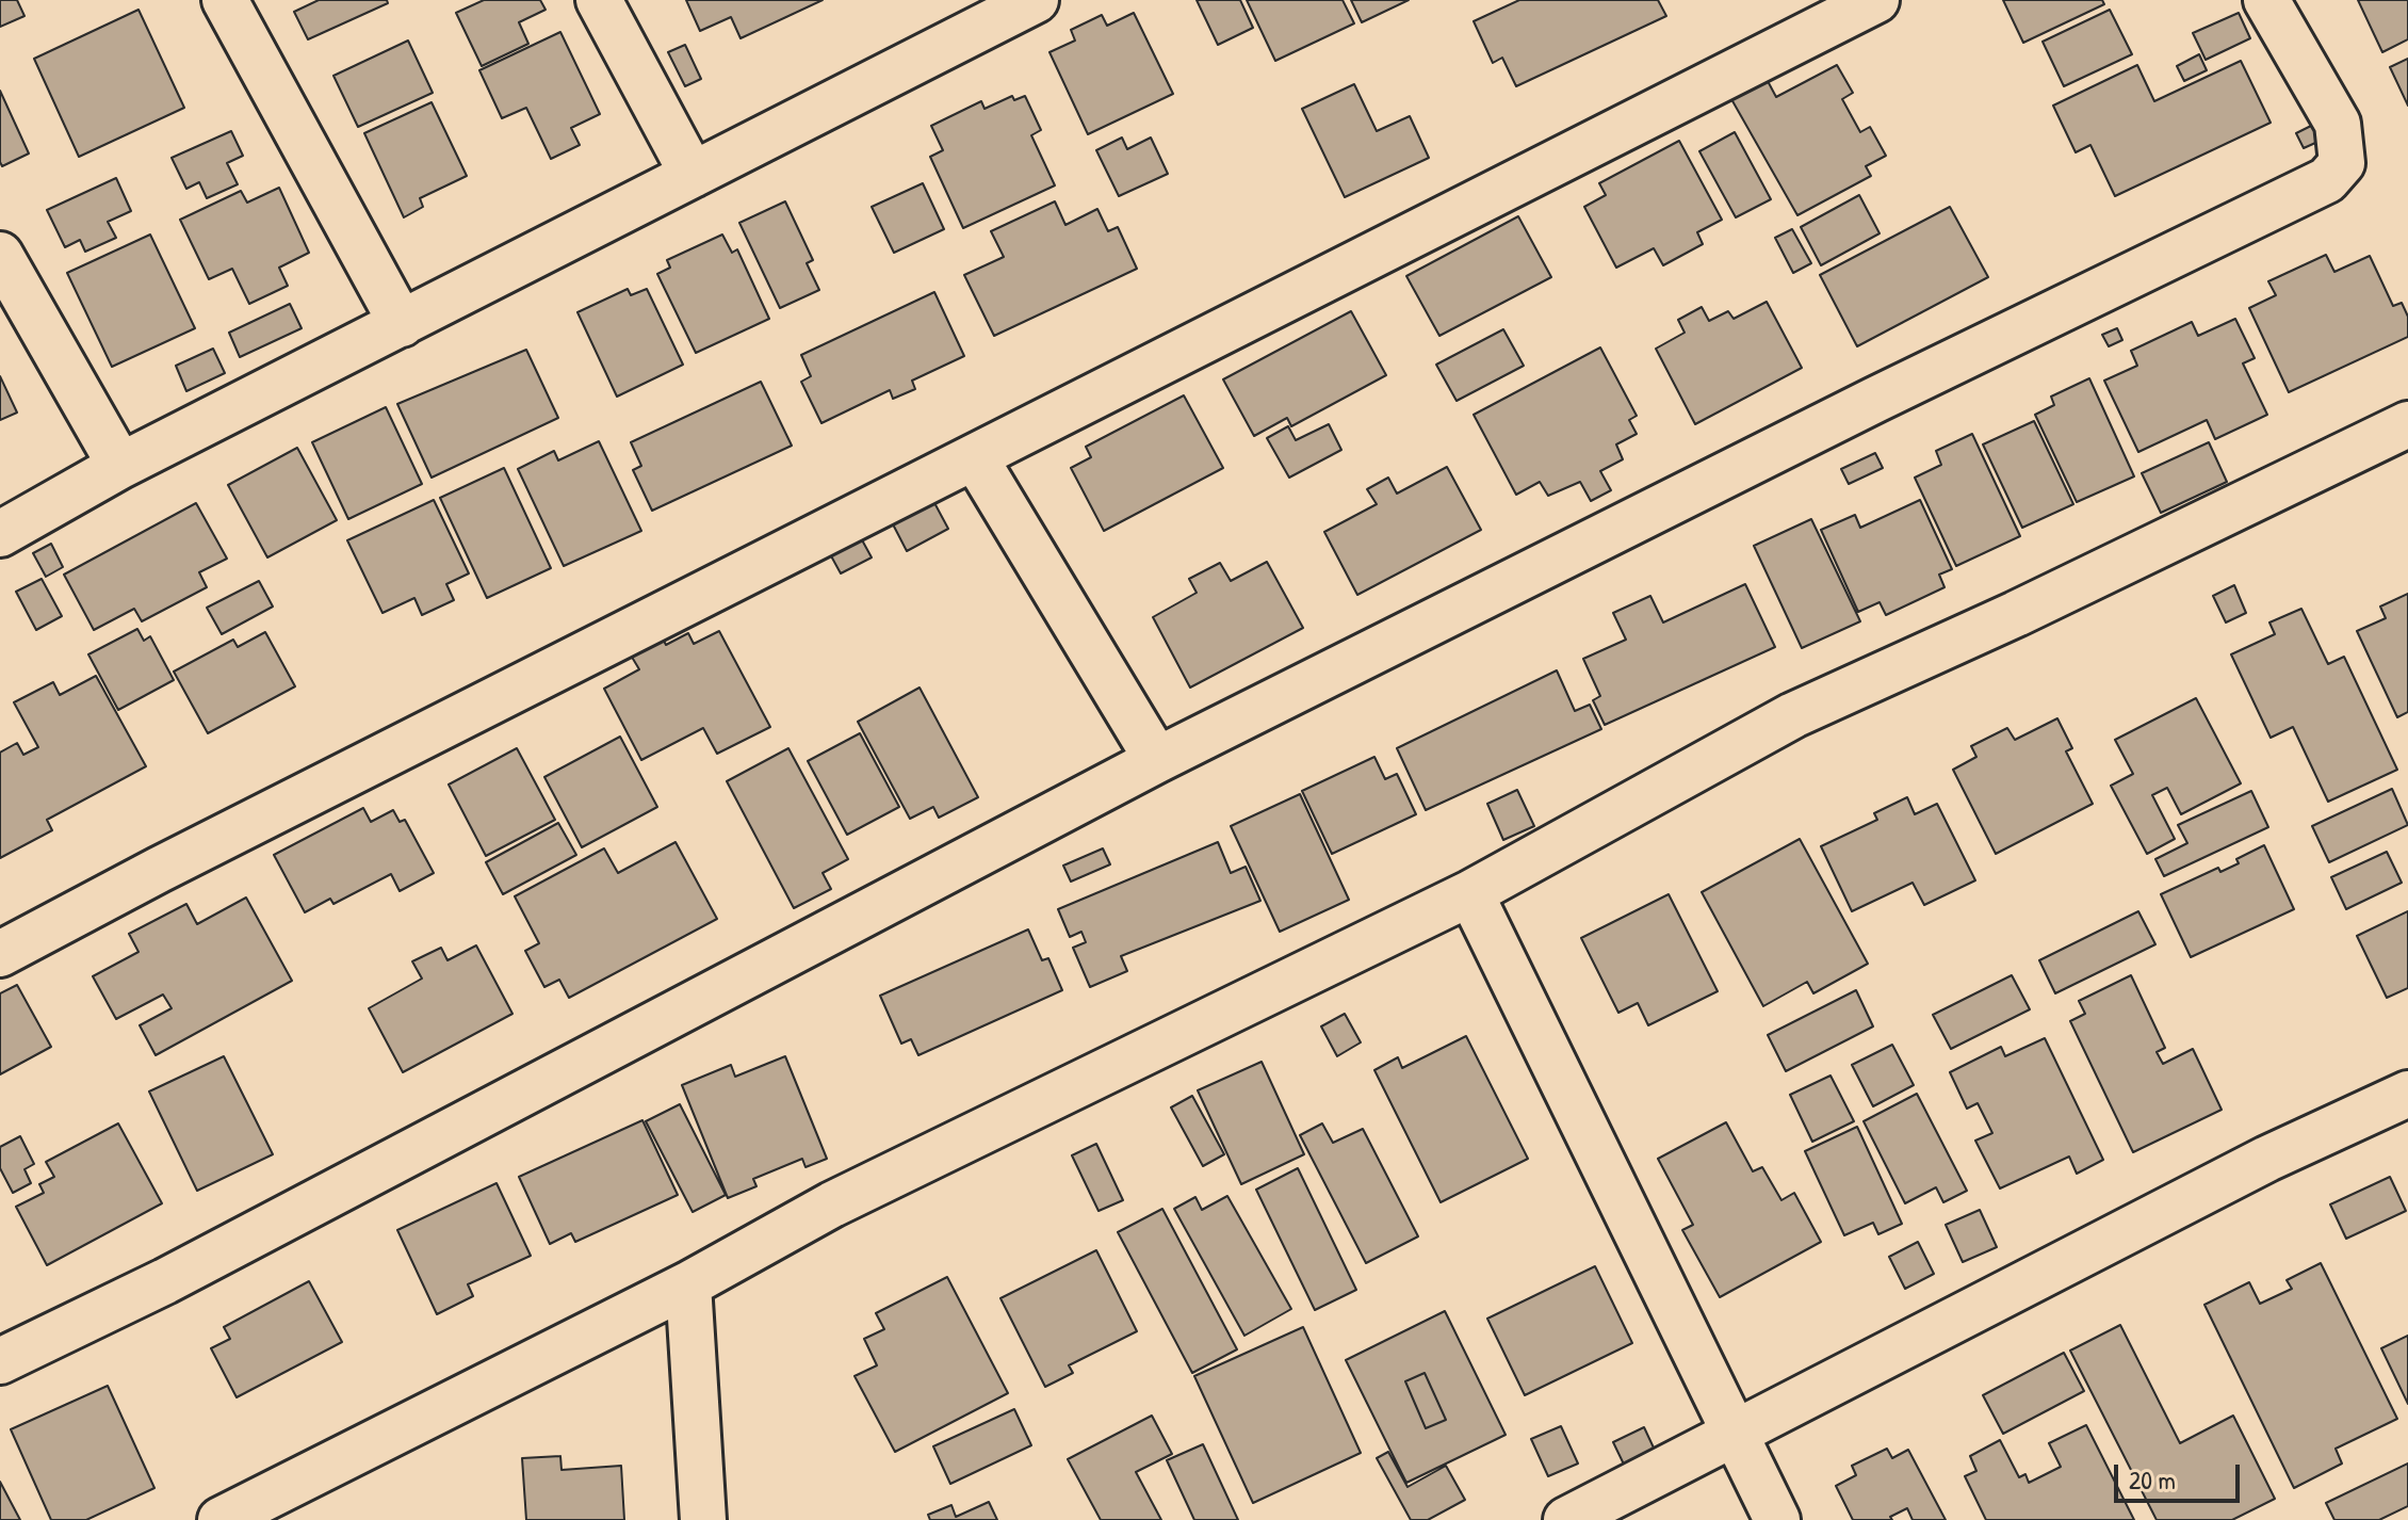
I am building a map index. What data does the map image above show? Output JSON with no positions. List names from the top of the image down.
{
  "scale_bar": "20 m"
}
